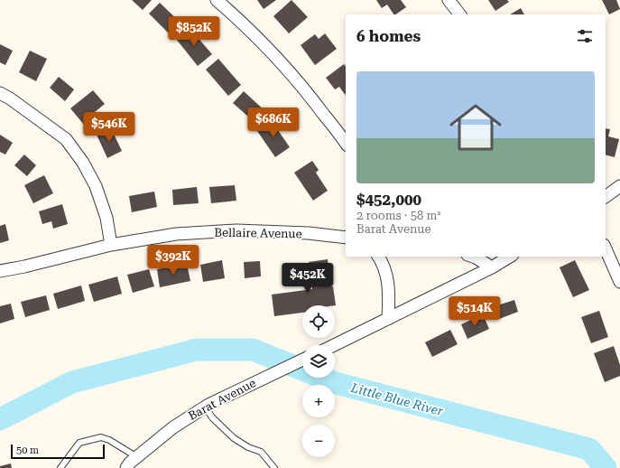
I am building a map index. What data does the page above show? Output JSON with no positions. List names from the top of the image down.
{
  "streets": {
    "street": ["Bellaire Avenue", "Barat Avenue"]
  },
  "water": ["Little Blue River"],
  "scale_bar": "50 m",
  "page": {
    "heading": "6 homes",
    "price": [
      "$852K",
      "$686K",
      "$546K",
      "$392K",
      "$452K",
      "$514K"
    ],
    "list": [
      {
        "name": "$452,000",
        "note": "2 rooms · 58 m² · Barat Avenue"
      }
    ],
    "map_buttons": ["+", "−"],
    "scale": "50 m"
  }
}
